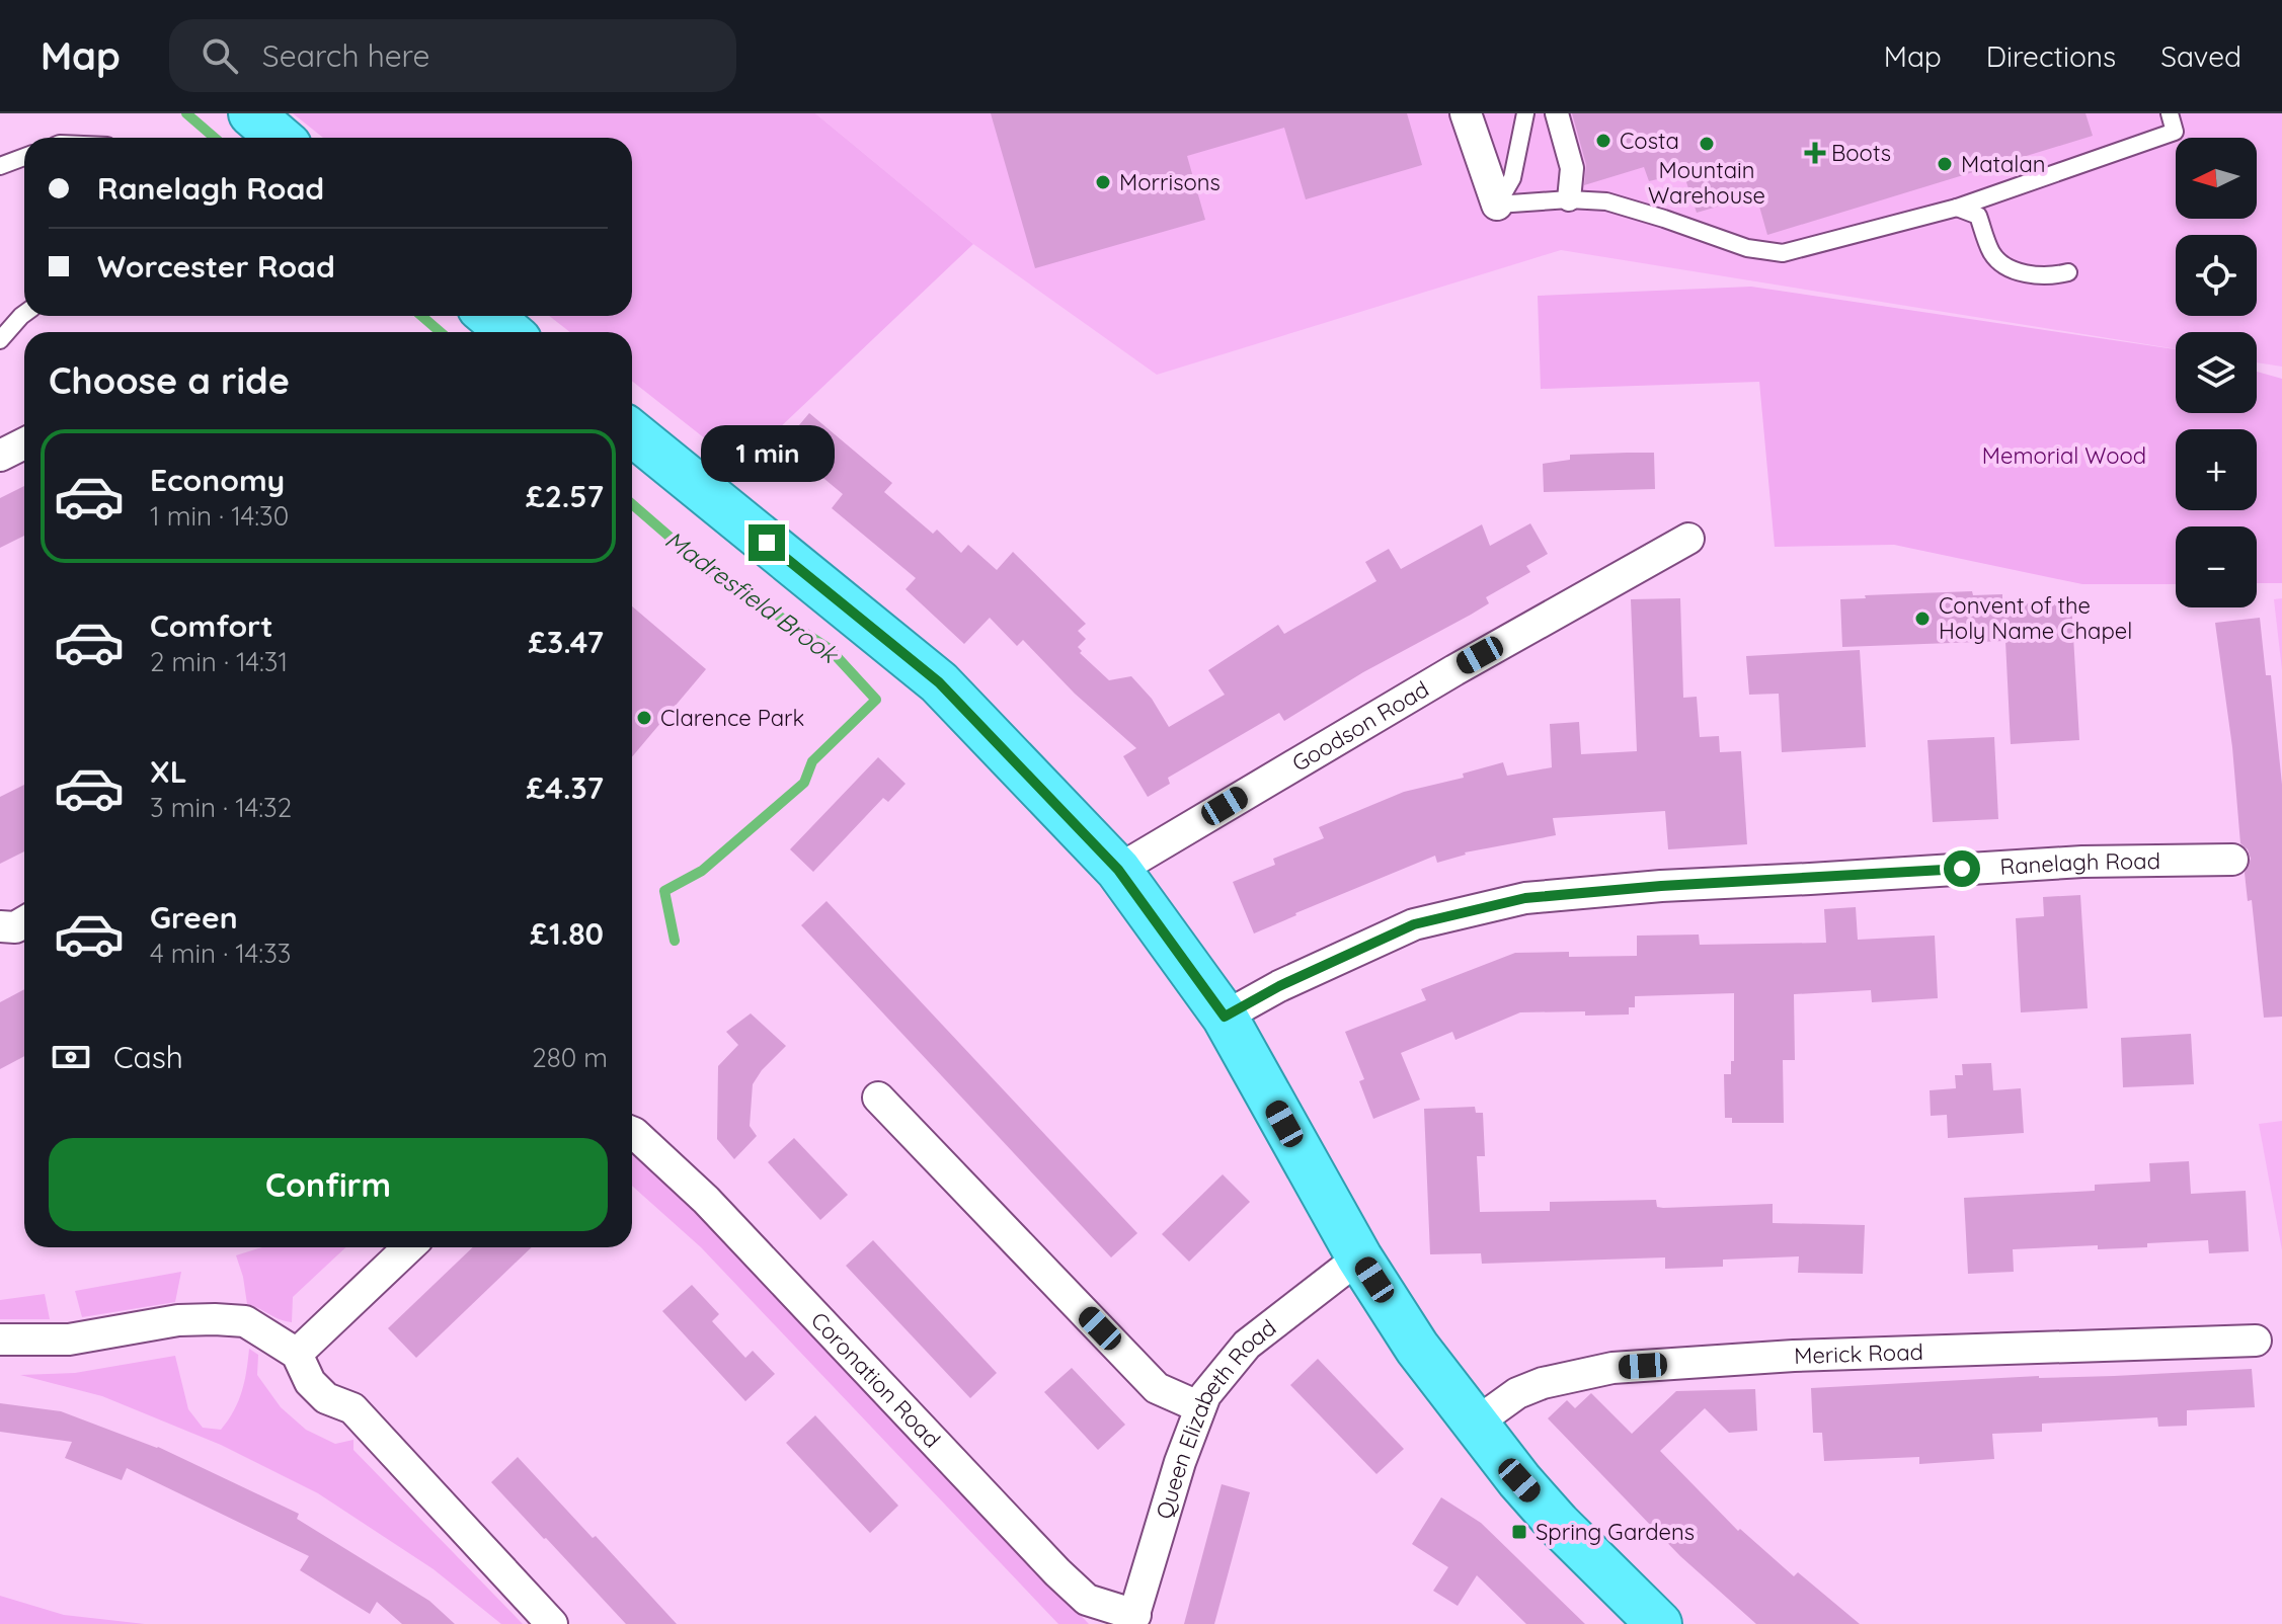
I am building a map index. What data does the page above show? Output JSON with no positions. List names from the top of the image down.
{
  "streets": {
    "street": [
      "Goodson Road",
      "Ranelagh Road",
      "Merick Road",
      "Coronation Road",
      "Queen Elizabeth Road"
    ]
  },
  "crossings": [
    ["Coronation Road", "Queen Elizabeth Road"]
  ],
  "water": ["Madresfield Brook"],
  "parks": ["Memorial Wood"],
  "places": {
    "other": [
      "Costa",
      "Mountain Warehouse",
      "Matalan",
      "Morrisons",
      "Convent of the Holy Name Chapel",
      "Clarence Park"
    ],
    "health": ["Boots"],
    "transit": ["Spring Gardens"]
  },
  "north": "left",
  "page": {
    "header": "Map",
    "search": "Search here",
    "nav": ["Map", "Directions", "Saved"],
    "map_buttons": ["+", "−"],
    "banner": ["Ranelagh Road", "Worcester Road"],
    "heading": "Choose a ride",
    "bubble": "1 min",
    "list": [
      {
        "name": "Economy",
        "note": "1 min · 14:30",
        "value": "£2.57"
      },
      {
        "name": "Comfort",
        "note": "2 min · 14:31",
        "value": "£3.47"
      },
      {
        "name": "XL",
        "note": "3 min · 14:32",
        "value": "£4.37"
      },
      {
        "name": "Green",
        "note": "4 min · 14:33",
        "value": "£1.80"
      }
    ],
    "pay": ["Cash", "280 m"],
    "buttons": "Confirm"
  }
}
